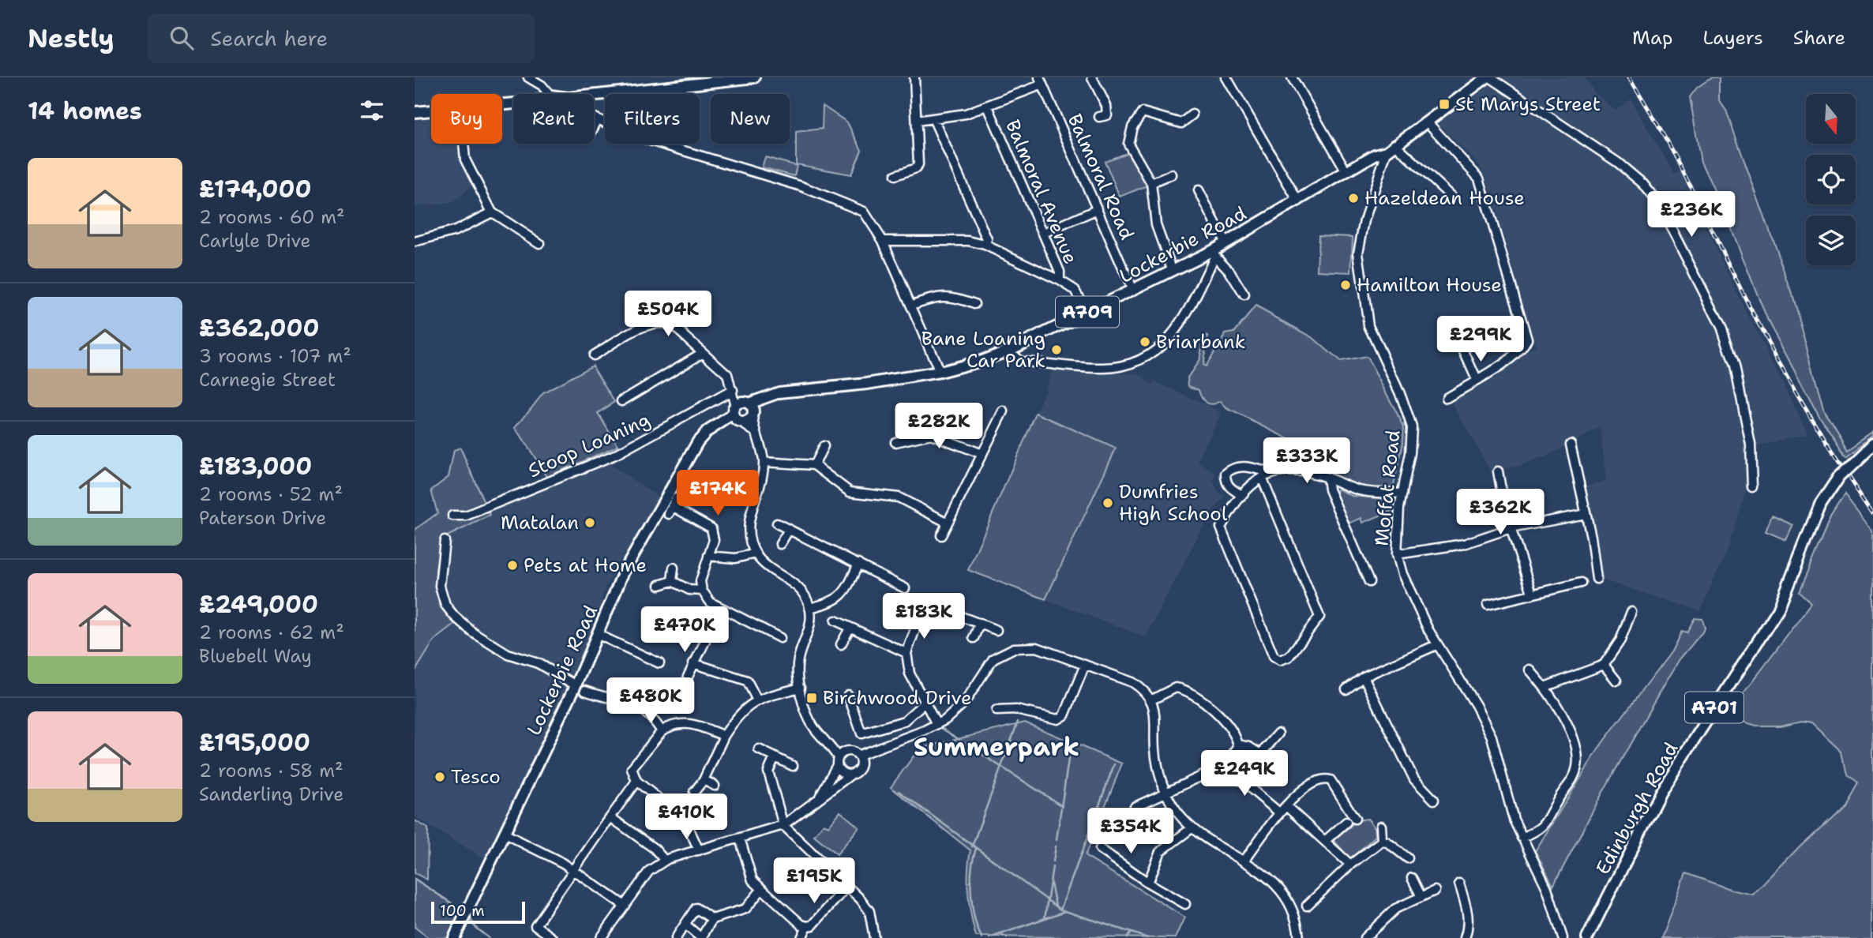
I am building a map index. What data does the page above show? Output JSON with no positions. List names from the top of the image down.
{
  "streets": {
    "main road": [
      "Lockerbie Road",
      "A709",
      "A701",
      "Edinburgh Road"
    ],
    "street": [
      "Balmoral Road",
      "Balmoral Avenue",
      "Stoop Loaning",
      "Moffat Road"
    ]
  },
  "crossings": [
    ["Balmoral Road", "Lockerbie Road"],
    ["Balmoral Avenue", "Lockerbie Road"],
    ["Lockerbie Road", "A709"],
    ["Lockerbie Road", "Moffat Road"],
    ["A709", "Moffat Road"]
  ],
  "districts": ["Summerpark"],
  "places": {
    "transit": ["St Marys Street", "Birchwood Drive"],
    "other": [
      "Hazeldean House",
      "Hamilton House",
      "Briarbank",
      "Bane Loaning Car Park",
      "Dumfries High School",
      "Matalan",
      "Pets at Home",
      "Tesco"
    ]
  },
  "scale_bar": "100 m",
  "north": "bottom",
  "page": {
    "header": "Nestly",
    "search": "Search here",
    "nav": ["Map", "Layers", "Share"],
    "heading": "14 homes",
    "chip": [
      "Buy",
      "Rent",
      "Filters",
      "New"
    ],
    "list": [
      {
        "name": "£174,000",
        "note": "2 rooms · 60 m² · Carlyle Drive"
      },
      {
        "name": "£362,000",
        "note": "3 rooms · 107 m² · Carnegie Street"
      },
      {
        "name": "£183,000",
        "note": "2 rooms · 52 m² · Paterson Drive"
      },
      {
        "name": "£249,000",
        "note": "2 rooms · 62 m² · Bluebell Way"
      },
      {
        "name": "£195,000",
        "note": "2 rooms · 58 m² · Sanderling Drive"
      }
    ],
    "price": [
      "£236K",
      "£504K",
      "£299K",
      "£282K",
      "£333K",
      "£174K",
      "£362K",
      "£183K",
      "£470K",
      "£480K",
      "£249K",
      "£410K",
      "£354K",
      "£195K"
    ],
    "scale": "100 m"
  }
}
